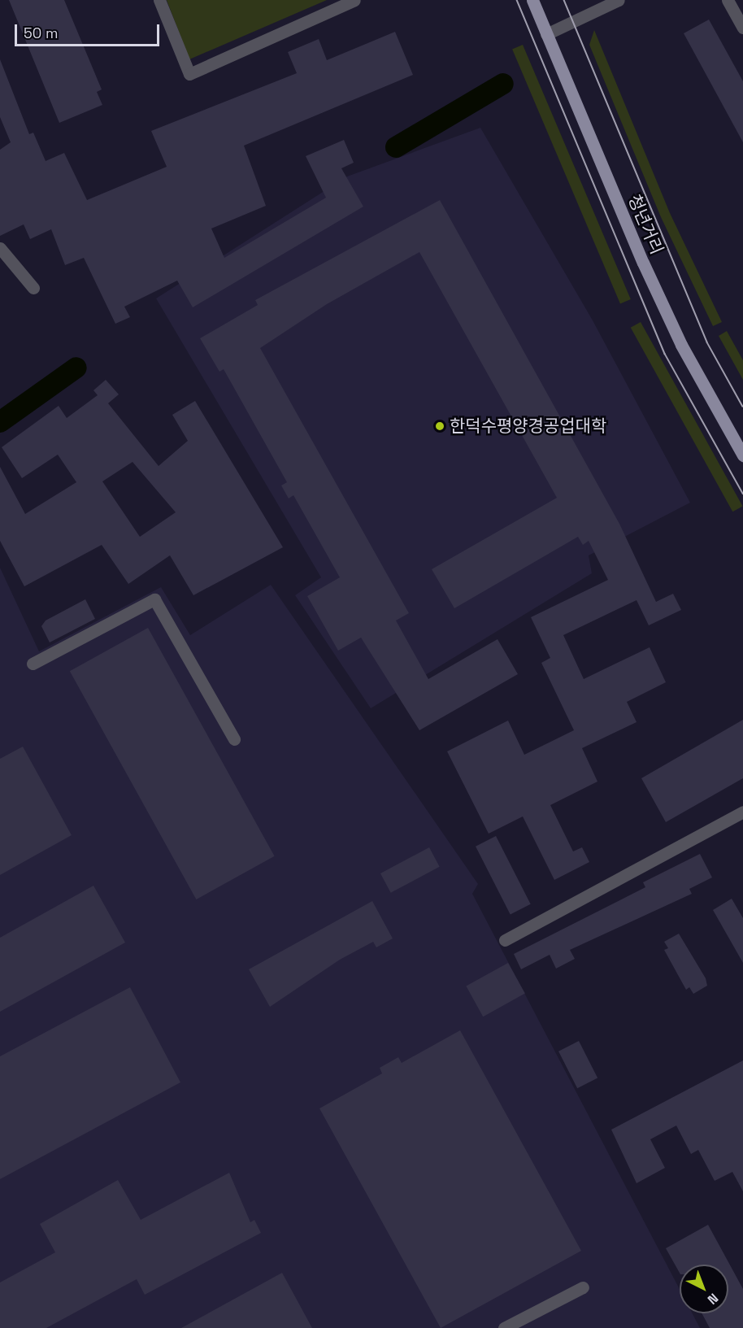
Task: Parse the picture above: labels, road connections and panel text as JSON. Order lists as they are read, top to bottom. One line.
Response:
{"streets":{"main road":["청년거리"]},"places":["한덕수평양경공업대학"],"scale_bar":"50 m","north":"bottom right"}
